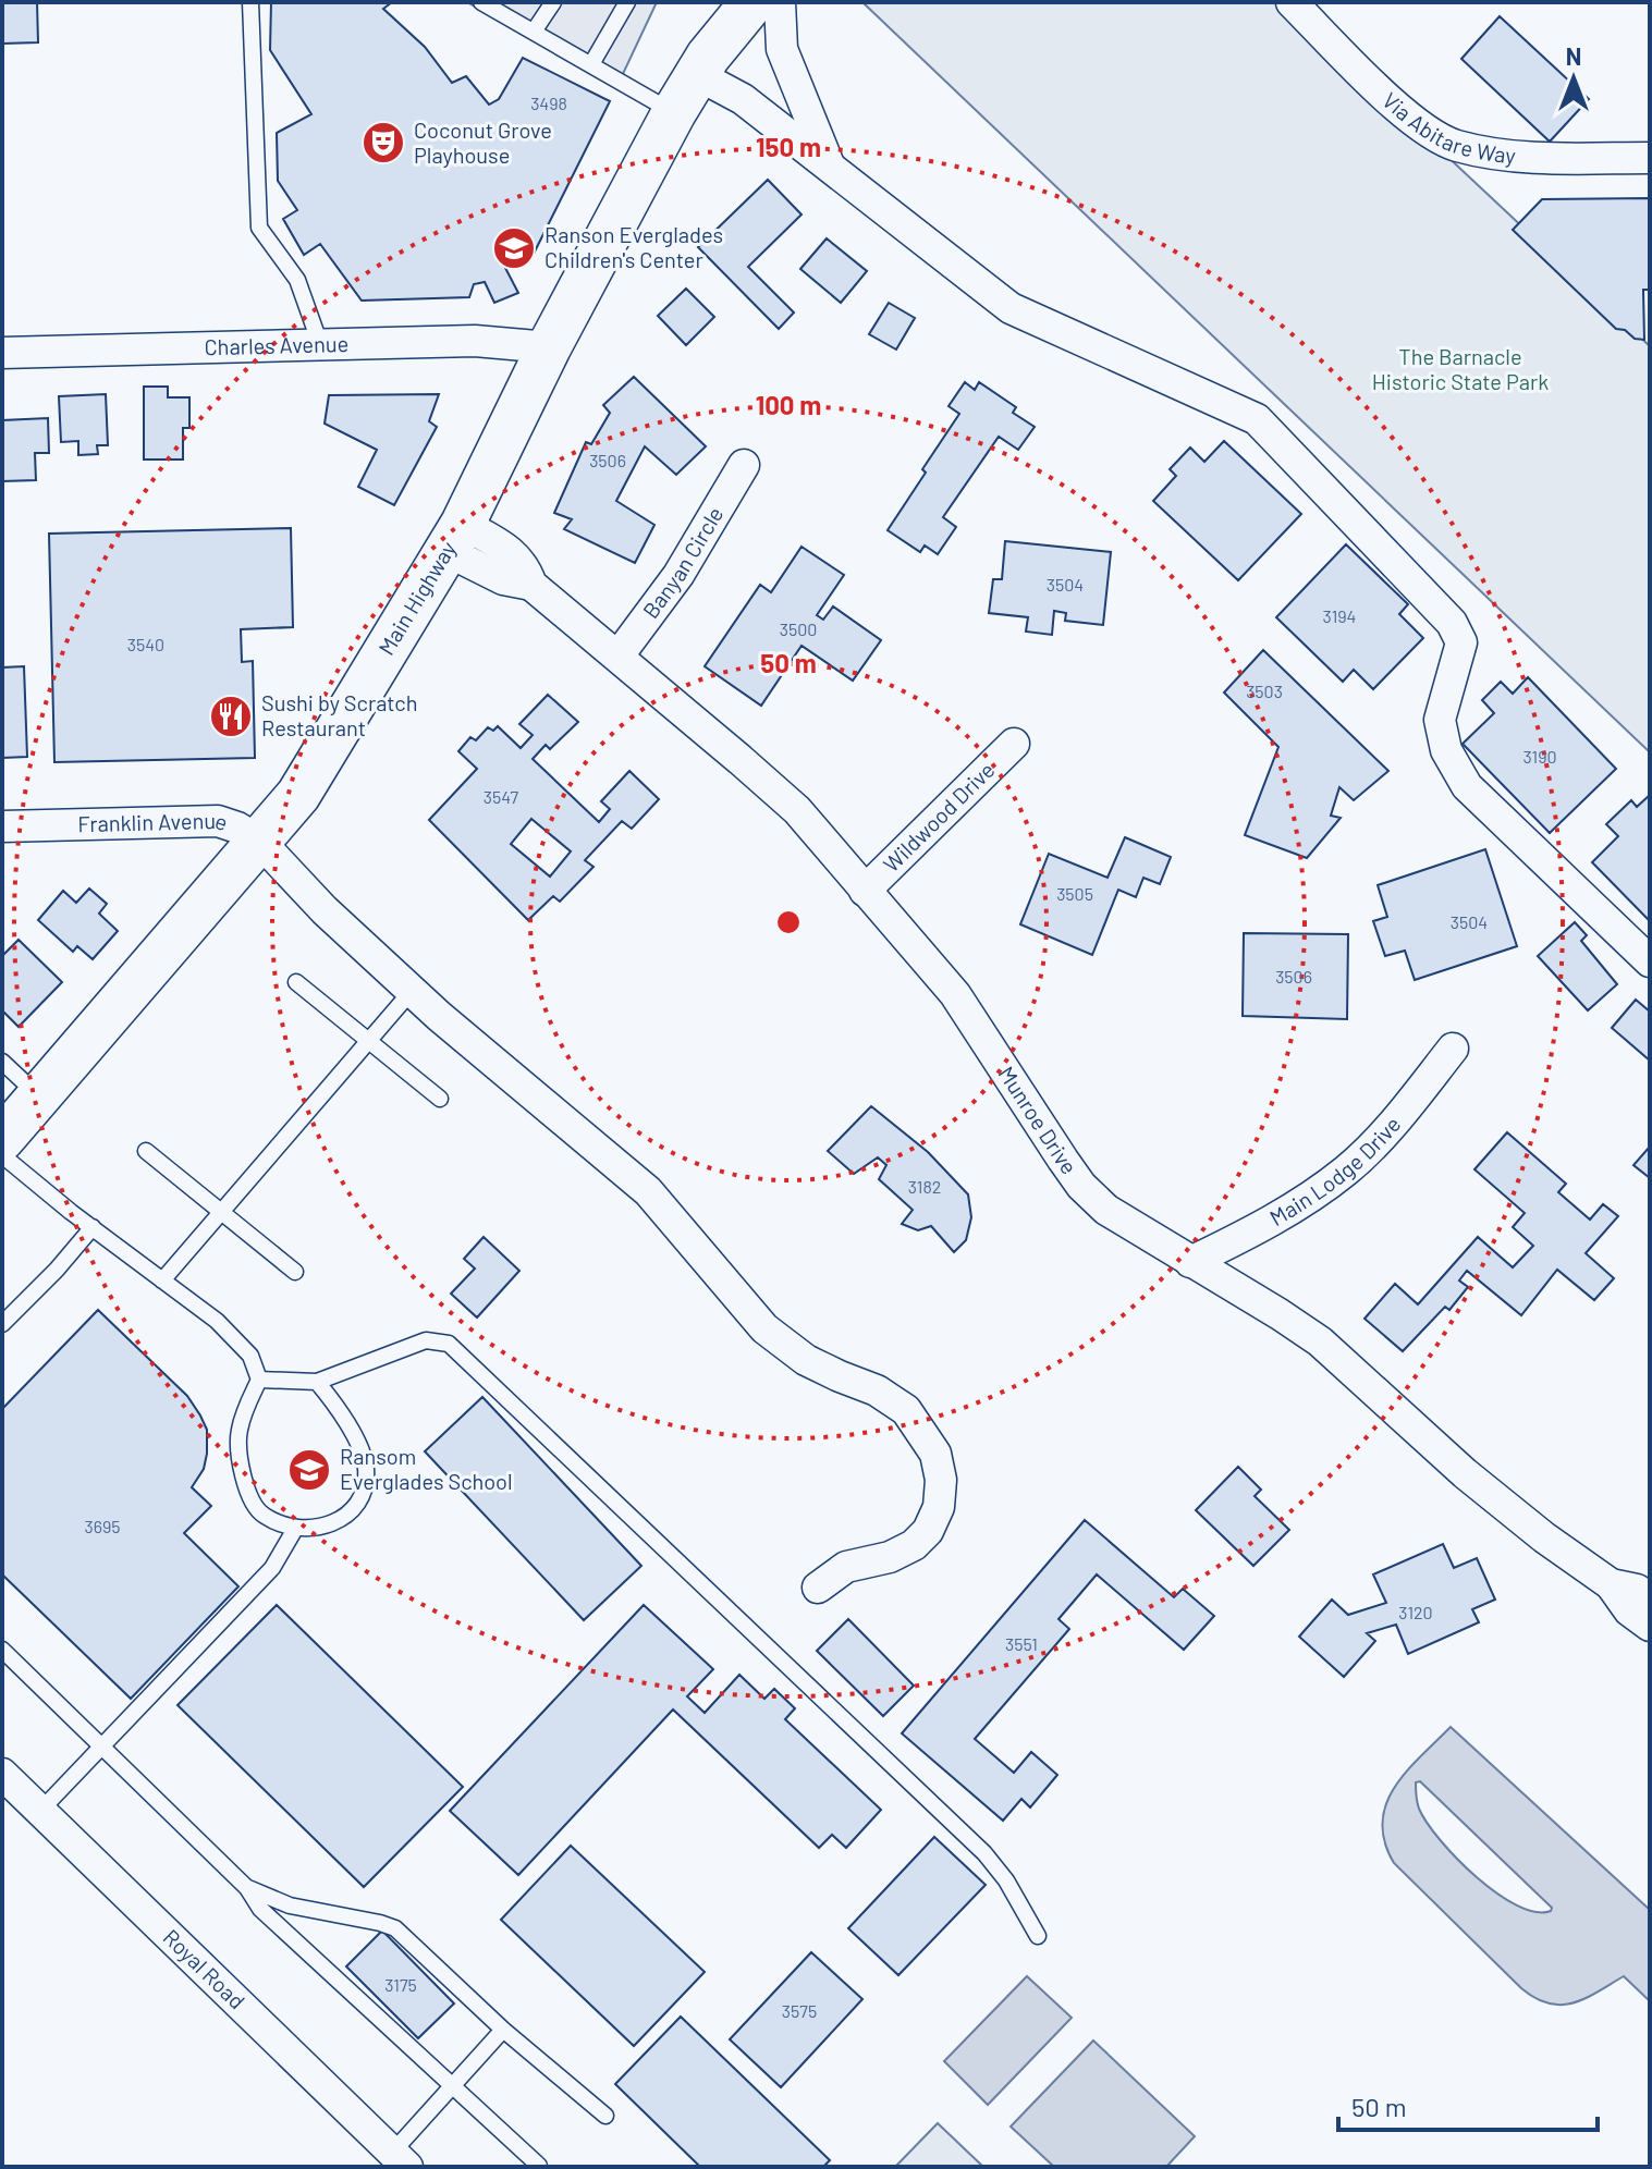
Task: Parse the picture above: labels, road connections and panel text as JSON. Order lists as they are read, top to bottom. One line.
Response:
{"streets":{"main road":["Main Highway"],"street":["Via Abitare Way","Charles Avenue","Banyan Circle","Wildwood Drive","Franklin Avenue","Munroe Drive","Main Lodge Drive","Royal Road"]},"crossings":[["Charles Avenue","Main Highway"],["Banyan Circle","Munroe Drive"],["Main Highway","Franklin Avenue"],["Main Highway","Munroe Drive"],["Wildwood Drive","Munroe Drive"],["Munroe Drive","Main Lodge Drive"]],"parks":["The Barnacle Historic State Park"],"places":{"theatre":["Coconut Grove Playhouse"],"school or university":["Ranson Everglades Children's Center","Ransom Everglades School"],"restaurant":["Sushi by Scratch Restaurant"]},"house_numbers":["3498","3506","3504","3194","3500","3540","3503","3190","3547","3505","3504","3506","3182","3695","3120","3551","3175","3575"],"scale_bar":"50 m","north":"top","rings":["150 m","100 m","50 m"]}
